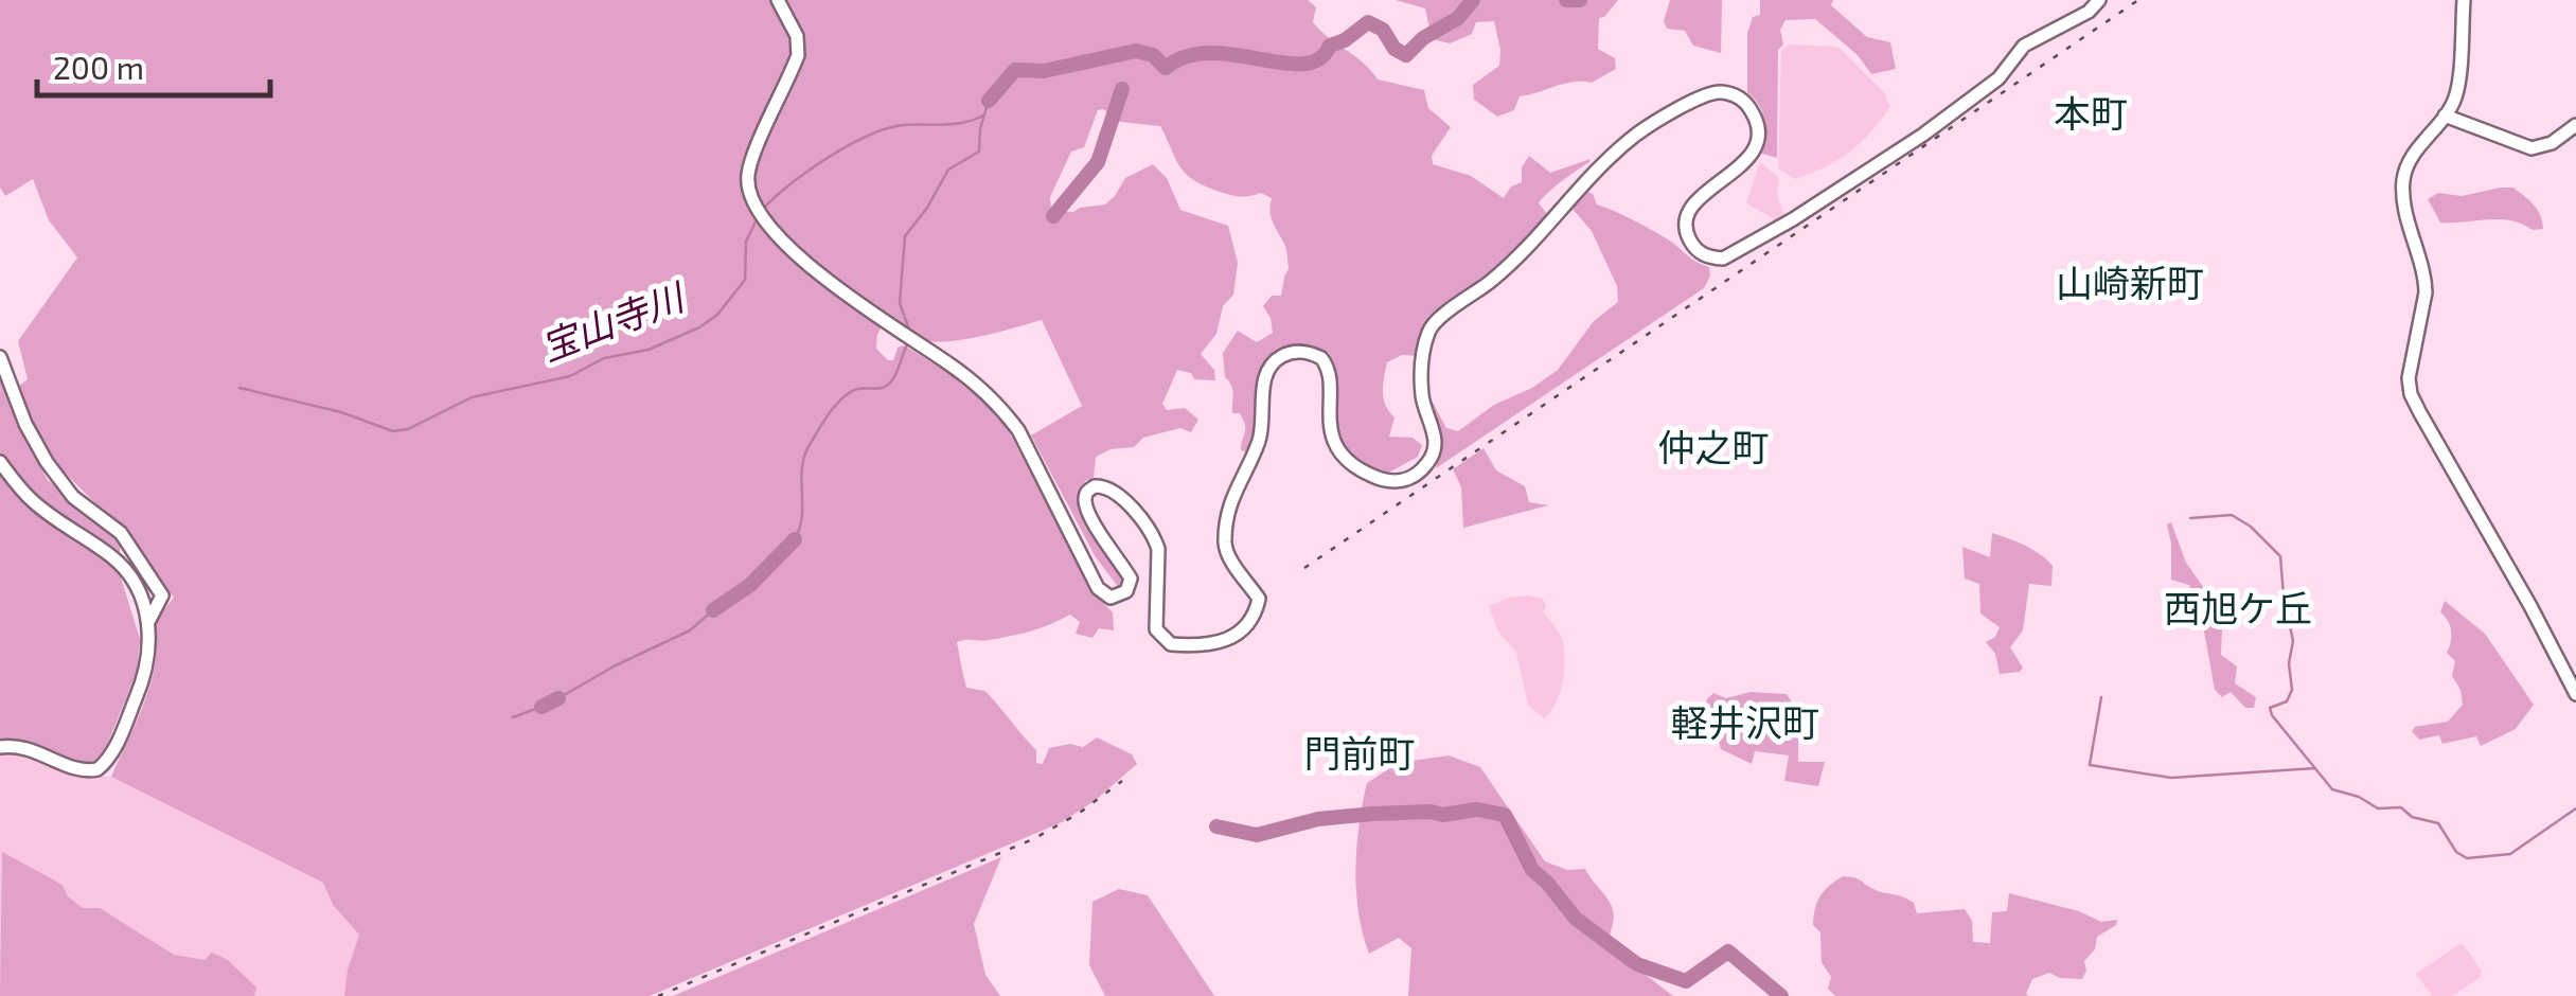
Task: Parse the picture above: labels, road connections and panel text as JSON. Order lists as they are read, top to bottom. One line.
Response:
{"districts":["本町","山崎新町","仲之町","西旭ケ丘","軽井沢町","門前町"],"water":["宝山寺川"],"scale_bar":"200 m"}
